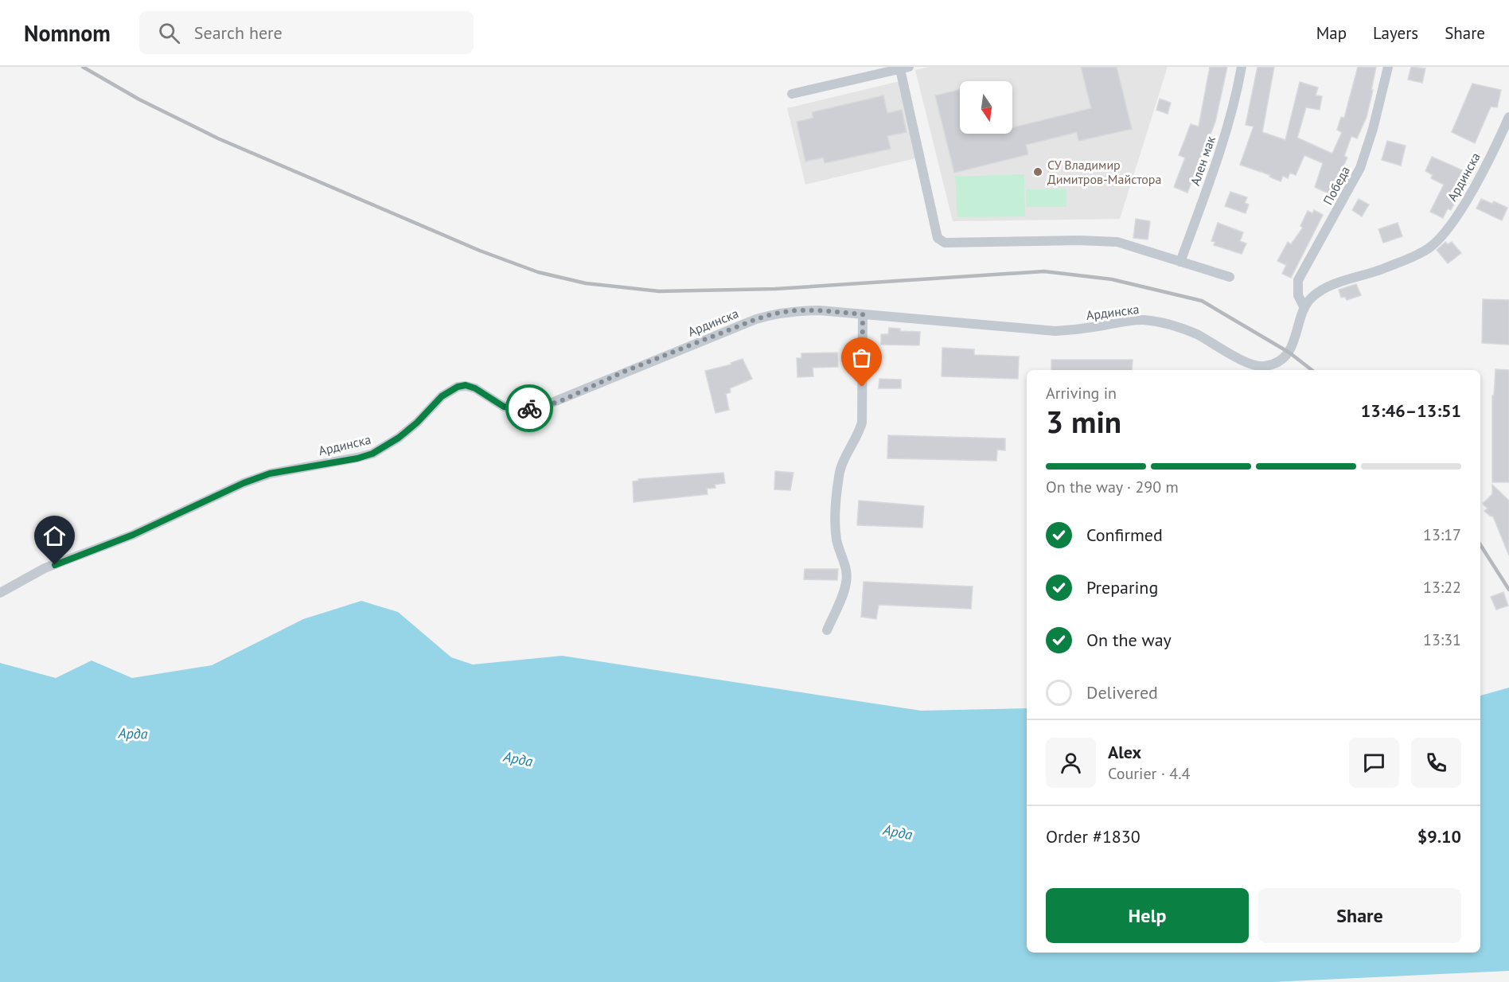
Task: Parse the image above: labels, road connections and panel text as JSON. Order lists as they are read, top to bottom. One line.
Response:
{"streets":{"street":["Ален мак","Ардинска","Победа"]},"crossings":[["Ардинска","Победа"]],"water":["Арда"],"places":["СУ Владимир Димитров-Майстора"],"north":"bottom","page":{"header":"Nomnom","search":"Search here","nav":["Map","Layers","Share"],"heading":["3 min","Arriving in","13:46–13:51"],"panel":["Alex","Courier · 4.4","Order #1830","$9.10"],"bar":"On the way · 290 m","list":[["Confirmed","13:17"],["Preparing","13:22"],["On the way","13:31"],"Delivered"],"buttons":["Help","Share"]}}
